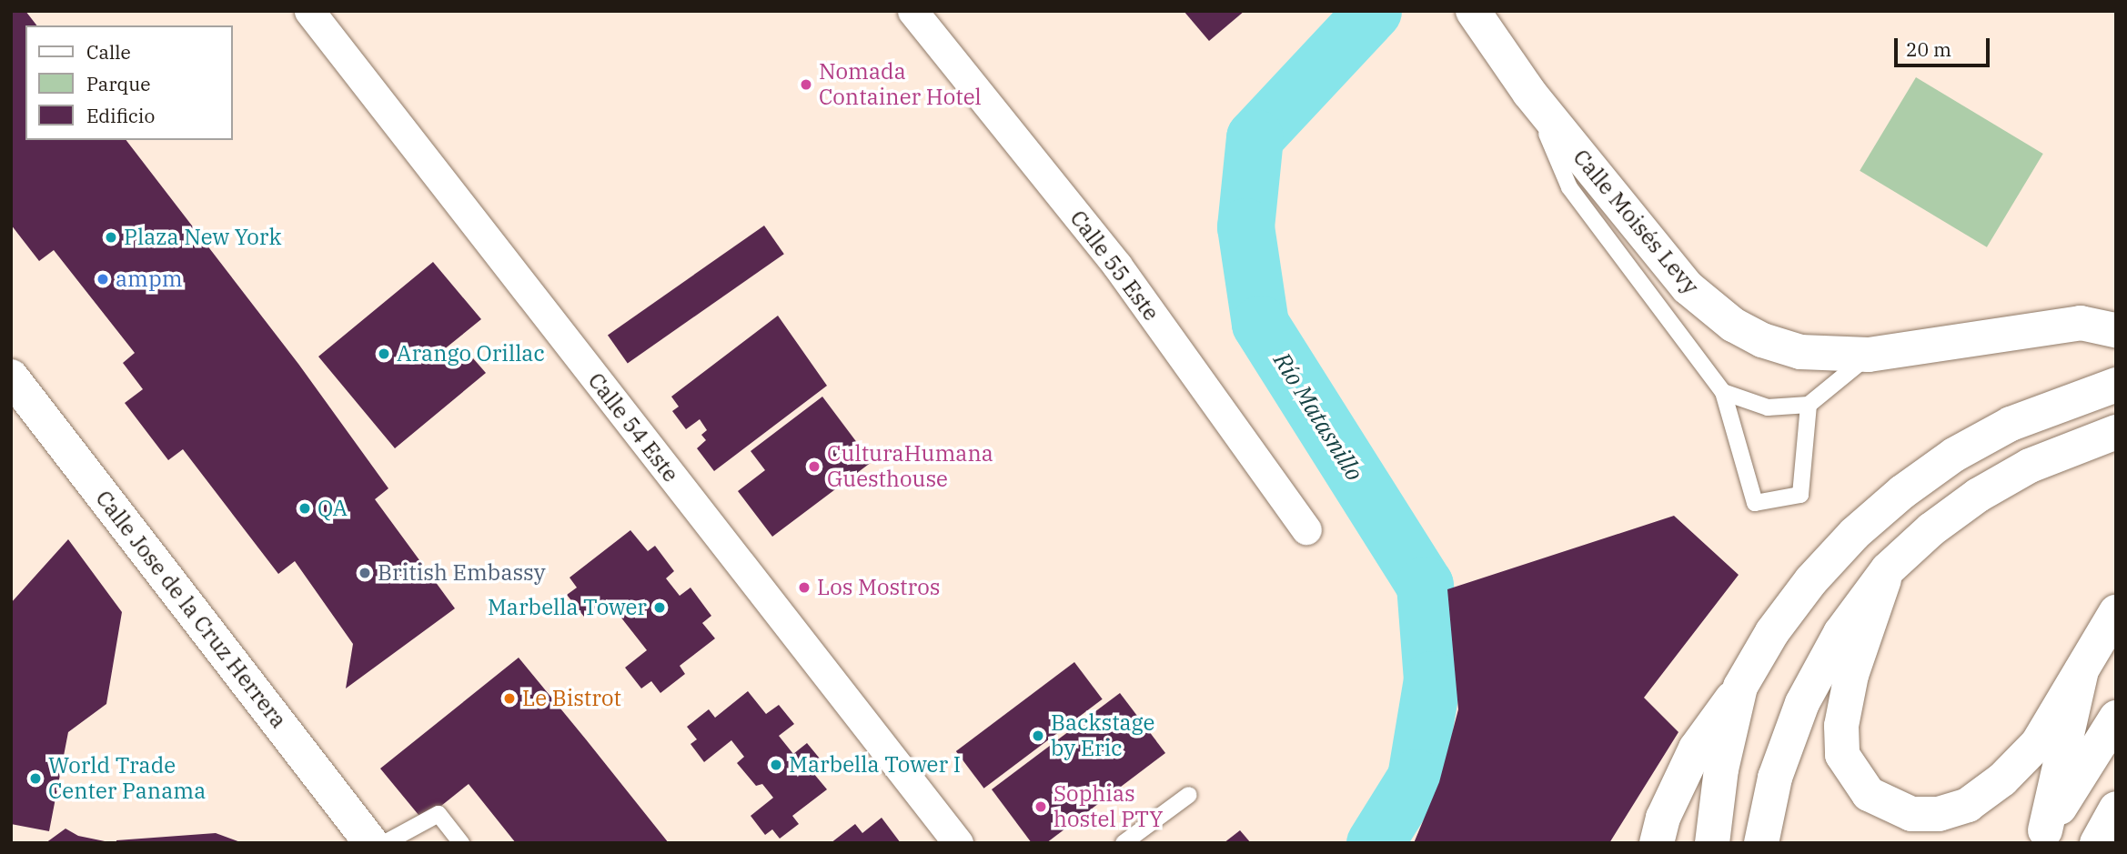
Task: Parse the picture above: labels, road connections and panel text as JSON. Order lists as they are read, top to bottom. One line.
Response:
{"streets":{"main road":["Calle Moisés Levy","Calle Jose de la Cruz Herrera"],"street":["Calle 55 Este","Calle 54 Este"]},"water":["Río Matasnillo"],"places":["Nomada Container Hotel","Plaza New York","ampm","Arango Orillac","CulturaHumana Guesthouse","QA","British Embassy","Los Mostros","Marbella Tower","Le Bistrot","Backstage by Eric","Marbella Tower I","World Trade Center Panama","Sophias hostel PTY"],"legend":["Calle","Parque","Edificio"],"scale_bar":"20 m"}
